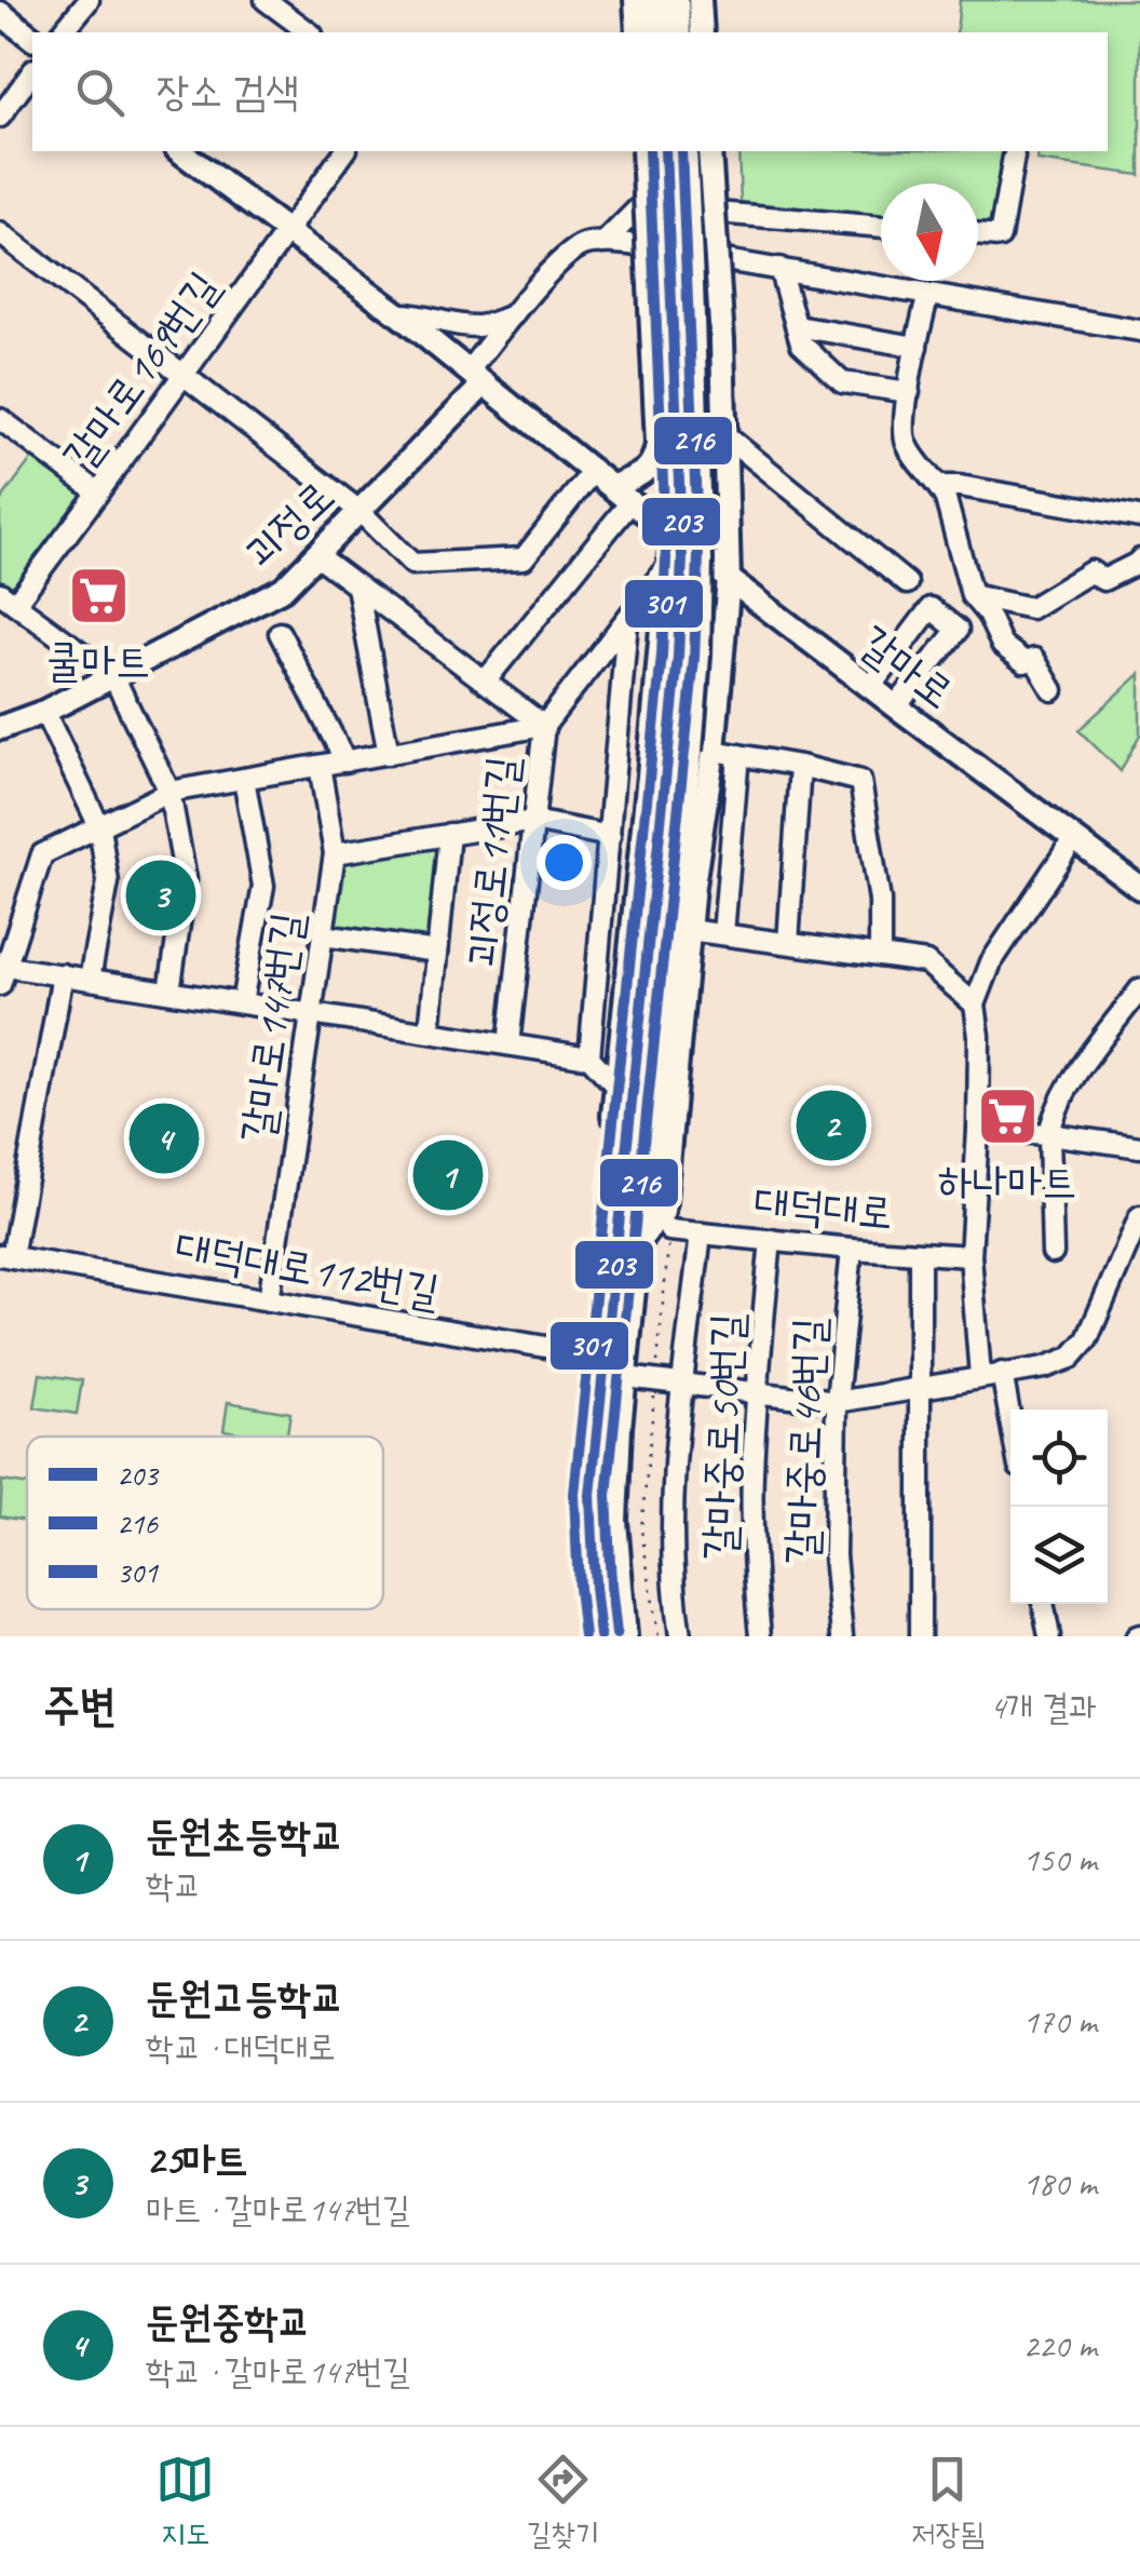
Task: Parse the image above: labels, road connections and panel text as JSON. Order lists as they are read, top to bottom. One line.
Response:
{"streets":{"main road":["괴정로","갈마로"],"street":["갈마로169번길","괴정로11번길","갈마로147번길","대덕대로","대덕대로112번길","갈마중로50번길","갈마중로46번길"]},"crossings":[["갈마로169번길","갈마로"],["괴정로","갈마로"],["괴정로","괴정로11번길"],["괴정로11번길","갈마로147번길"],["갈마로147번길","대덕대로112번길"],["대덕대로","갈마중로50번길"],["대덕대로","갈마중로46번길"]],"places":{"supermarket":["쿨마트","하나마트"]},"lines":["transit line 203","transit line 216","transit line 301"],"legend":["203","216","301"],"north":"bottom","page":{"search":"장소 검색","pins":["3","2","4","1"],"heading":["주변","4개 결과"],"list":[{"mark":"1","name":"둔원초등학교","note":"학교","value":"150 m"},{"mark":"2","name":"둔원고등학교","note":"학교 · 대덕대로","value":"170 m"},{"mark":"3","name":"25마트","note":"마트 · 갈마로147번길","value":"180 m"},{"mark":"4","name":"둔원중학교","note":"학교 · 갈마로147번길","value":"220 m"}],"nav":["지도","길찾기","저장됨"]}}
